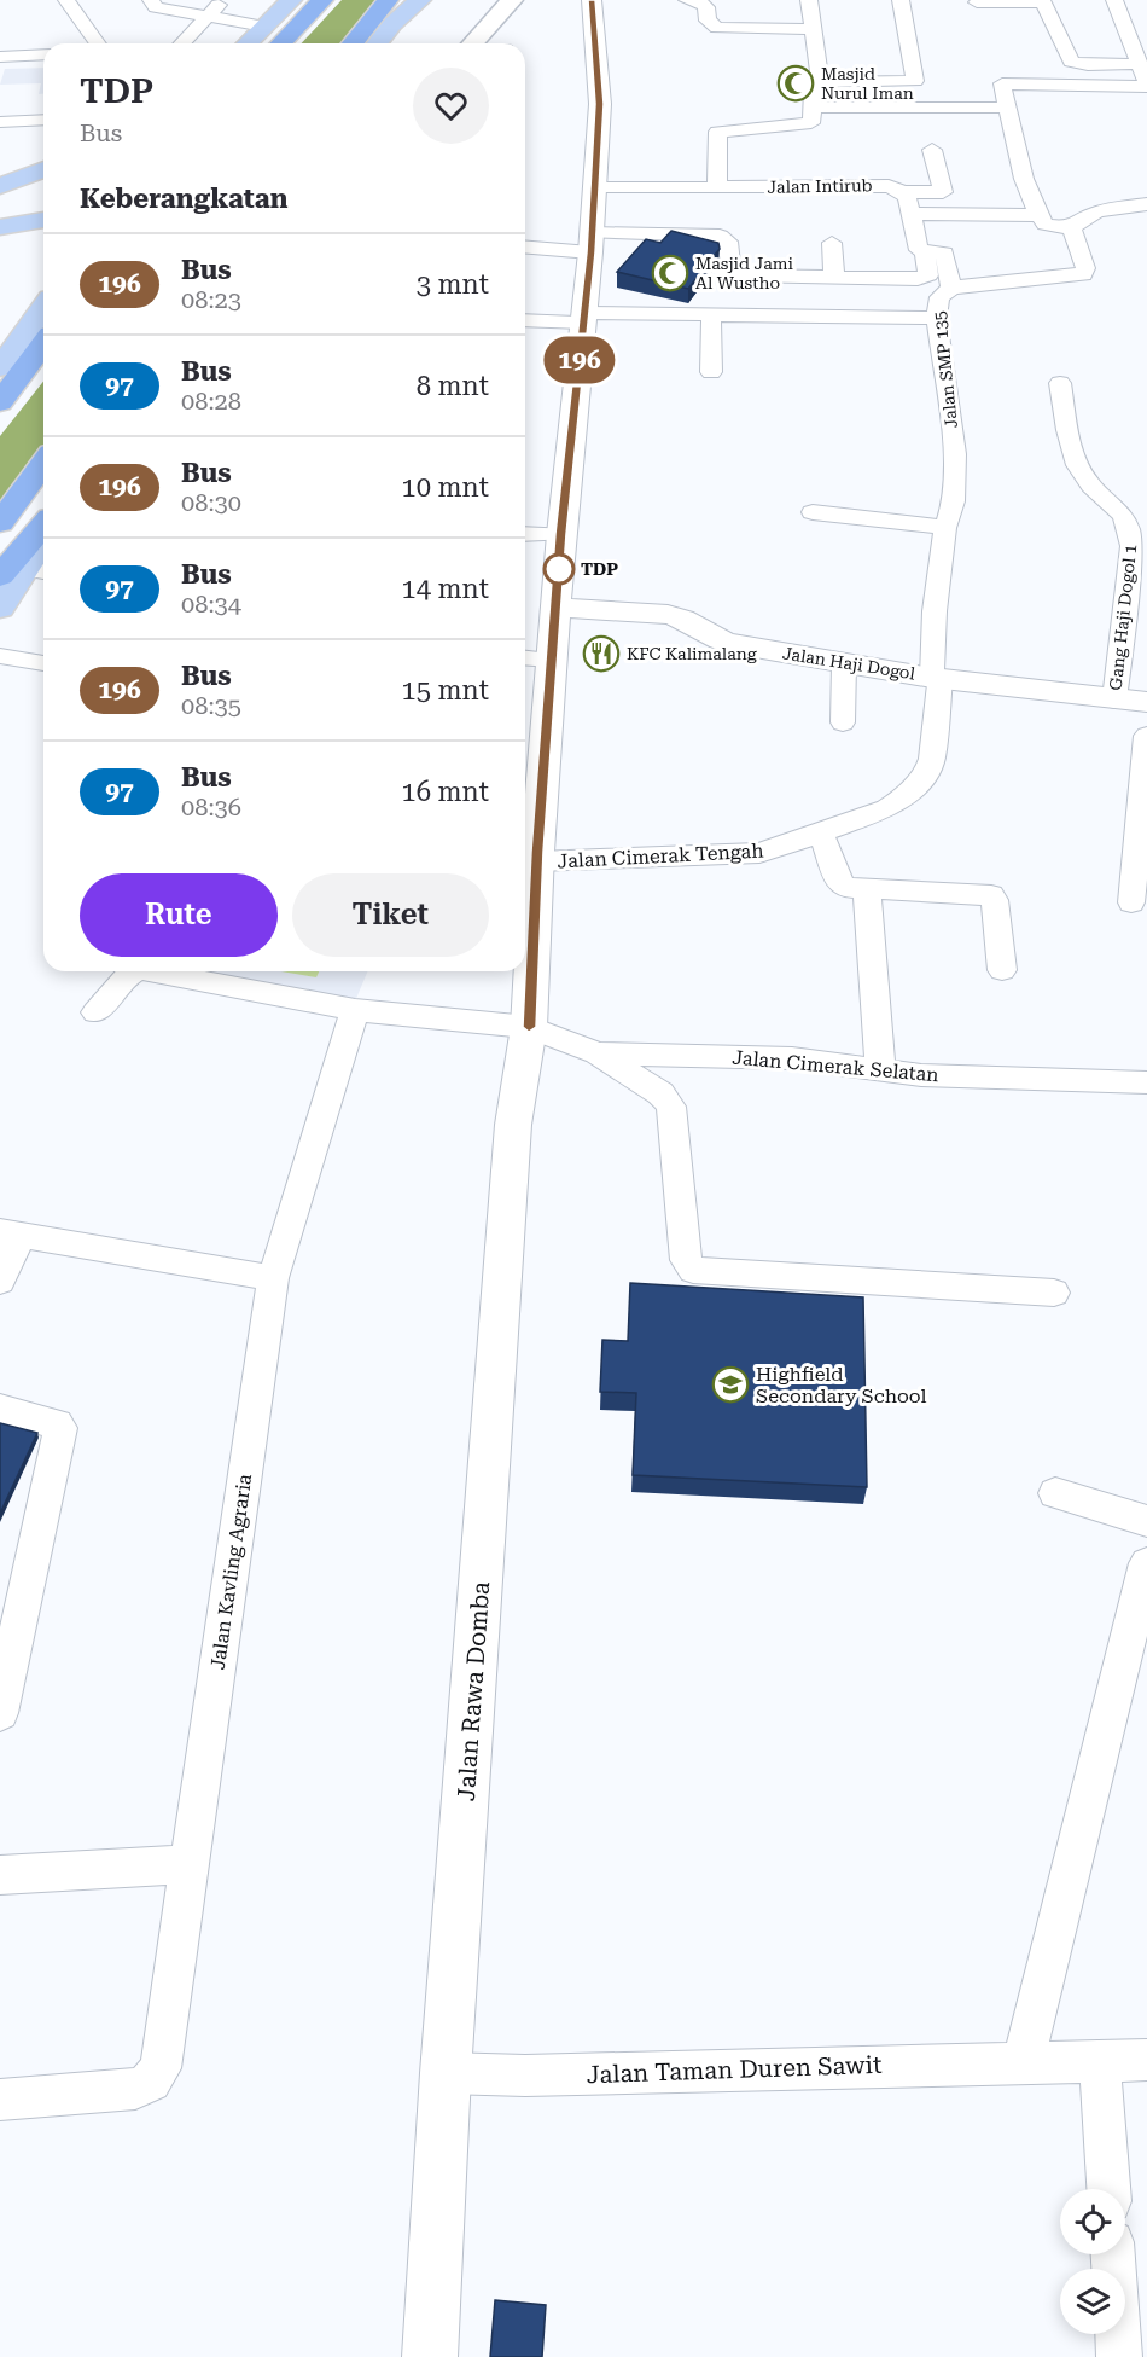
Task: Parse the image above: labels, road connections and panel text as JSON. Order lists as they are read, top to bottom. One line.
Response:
{"streets":{"street":["Jalan Intirub","Jalan SMP 135","Gang Haji Dogol 1","Jalan Haji Dogol","Jalan Cimerak Tengah","Jalan Cimerak Selatan","Jalan Kavling Agraria","Jalan Rawa Domba","Jalan Taman Duren Sawit"]},"crossings":[["Jalan Intirub","Jalan Rawa Domba"],["Jalan SMP 135","Jalan Haji Dogol"],["Jalan SMP 135","Jalan Cimerak Tengah"],["Gang Haji Dogol 1","Jalan Haji Dogol"],["Jalan Haji Dogol","Jalan Cimerak Tengah"],["Jalan Haji Dogol","Jalan Rawa Domba"],["Jalan Cimerak Tengah","Jalan Rawa Domba"],["Jalan Cimerak Selatan","Jalan Rawa Domba"],["Jalan Rawa Domba","Jalan Taman Duren Sawit"]],"places":{"mosque":["Masjid Nurul Iman","Masjid Jami Al Wustho"],"other":["TDP"],"restaurant":["KFC Kalimalang"],"school or university":["Highfield Secondary School"]},"lines":["bus line 196"],"page":{"on_map":"196","heading":[["TDP","Bus"],"Keberangkatan"],"list":[{"mark":"196","name":"Bus","note":"08:23","value":"3 mnt"},{"mark":"97","name":"Bus","note":"08:28","value":"8 mnt"},{"mark":"196","name":"Bus","note":"08:30","value":"10 mnt"},{"mark":"97","name":"Bus","note":"08:34","value":"14 mnt"},{"mark":"196","name":"Bus","note":"08:35","value":"15 mnt"},{"mark":"97","name":"Bus","note":"08:36","value":"16 mnt"}],"buttons":["Rute","Tiket"]}}
